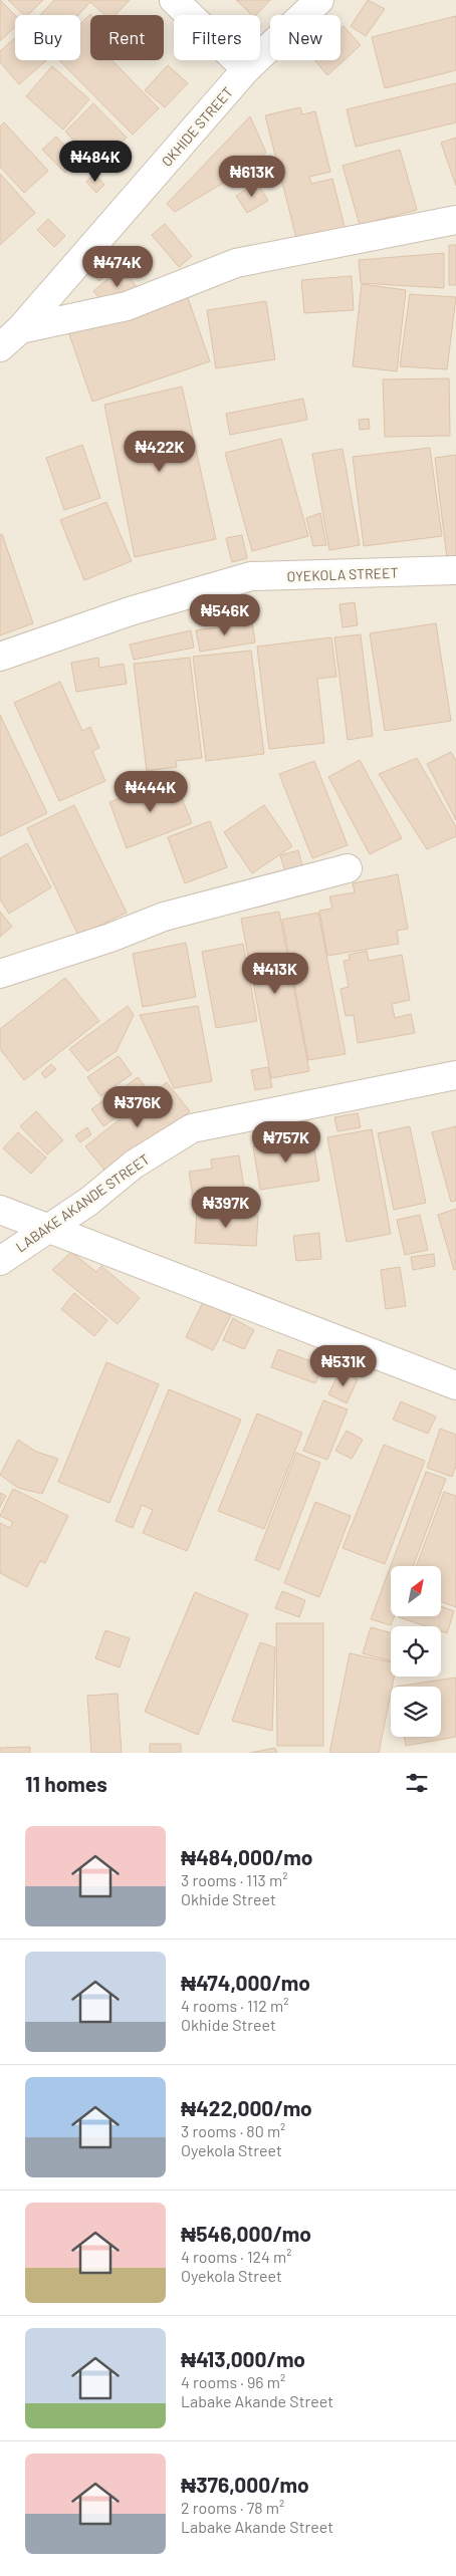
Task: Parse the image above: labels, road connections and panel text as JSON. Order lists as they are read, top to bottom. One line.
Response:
{"streets":{"street":["OKHIDE STREET","OYEKOLA STREET","LABAKE AKANDE STREET"]},"north":"top right","page":{"chip":["Buy","Rent","Filters","New"],"price":["₦484K","₦613K","₦474K","₦422K","₦546K","₦444K","₦413K","₦376K","₦757K","₦397K","₦531K"],"heading":"11 homes","list":[{"name":"₦484,000/mo","note":"3 rooms · 113 m² · Okhide Street"},{"name":"₦474,000/mo","note":"4 rooms · 112 m² · Okhide Street"},{"name":"₦422,000/mo","note":"3 rooms · 80 m² · Oyekola Street"},{"name":"₦546,000/mo","note":"4 rooms · 124 m² · Oyekola Street"},{"name":"₦413,000/mo","note":"4 rooms · 96 m² · Labake Akande Street"},{"name":"₦376,000/mo","note":"2 rooms · 78 m² · Labake Akande Street"}]}}
